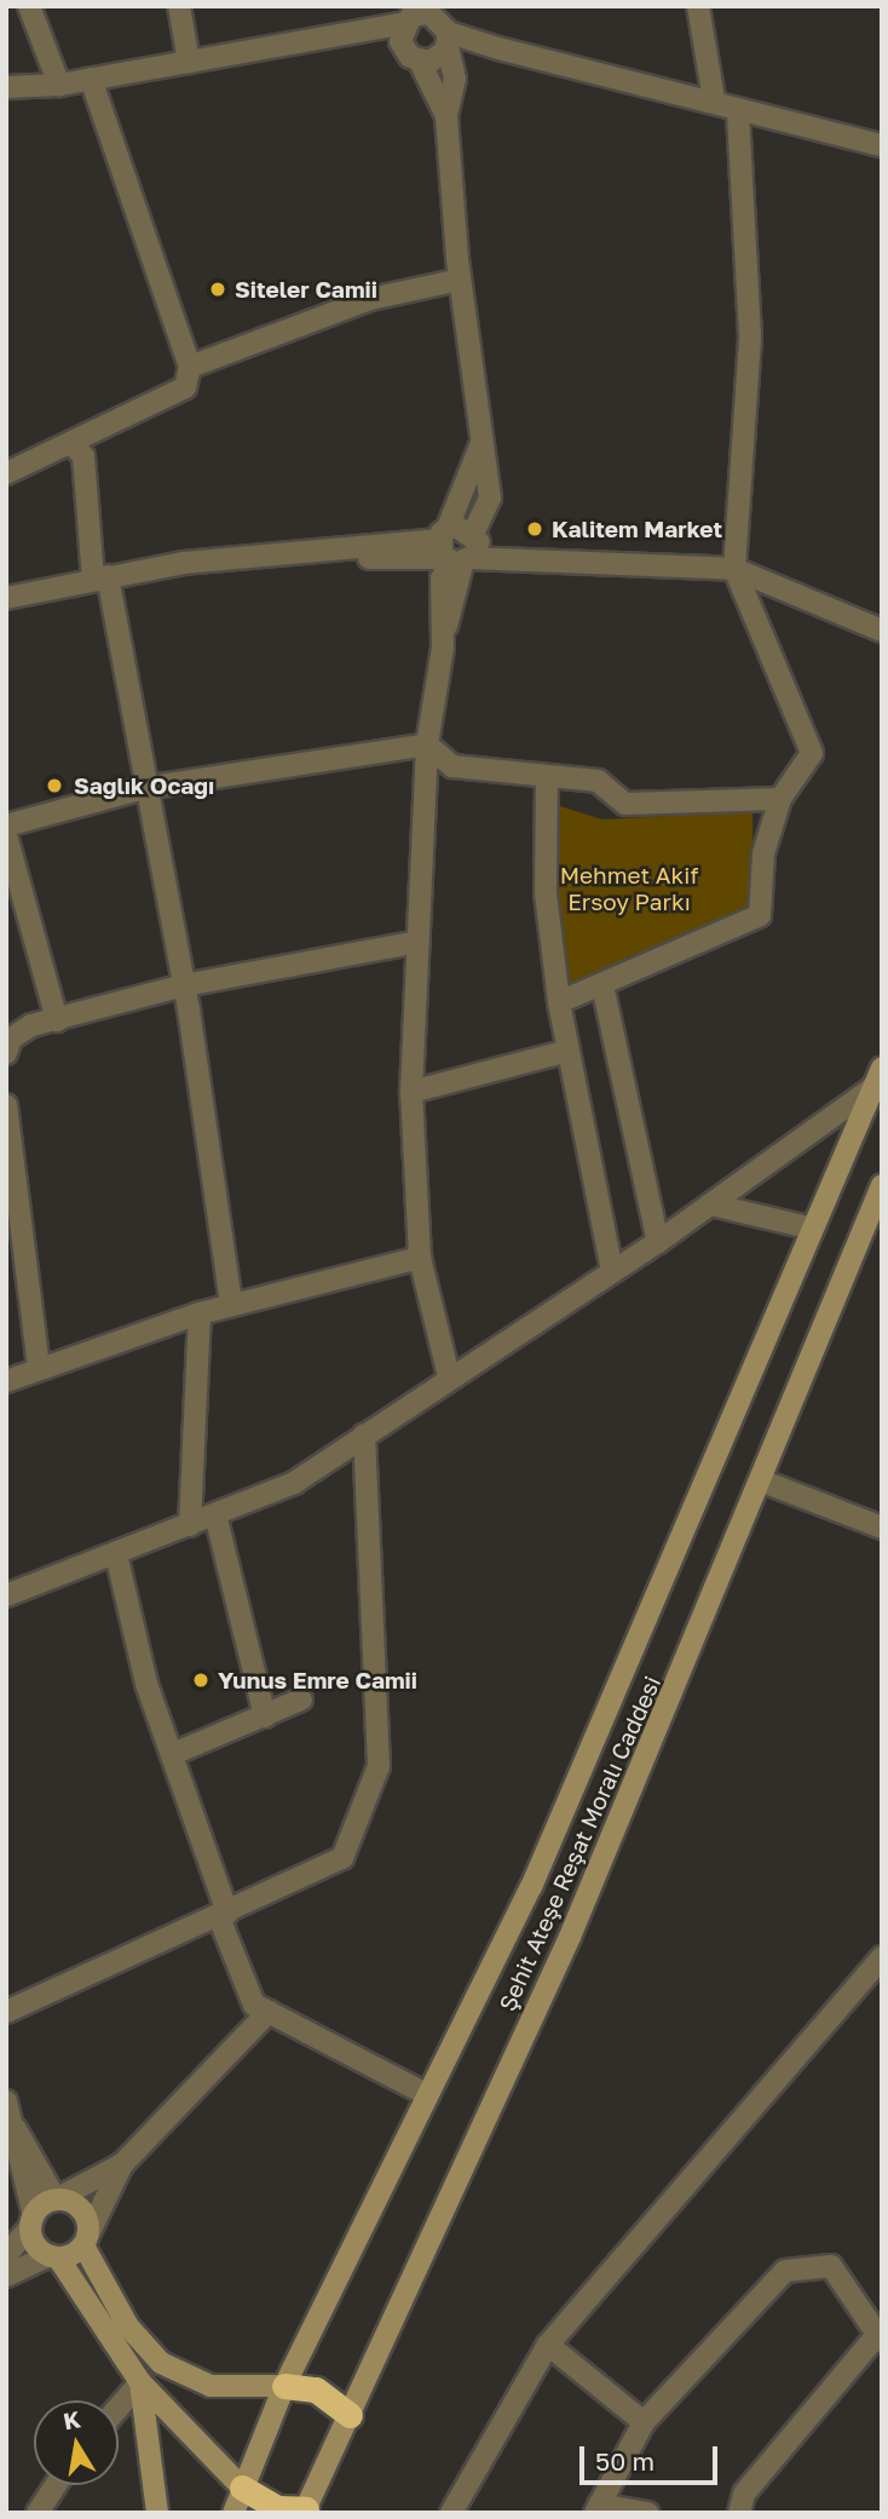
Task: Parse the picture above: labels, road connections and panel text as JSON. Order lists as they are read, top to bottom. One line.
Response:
{"streets":{"main road":["Şehit Ateşe Reşat Moralı Caddesi"]},"parks":["Mehmet Akif Ersoy Parkı"],"places":["Siteler Camii","Kalitem Market","Sağlık Ocağı","Yunus Emre Camii"],"scale_bar":"50 m","north":"top"}
